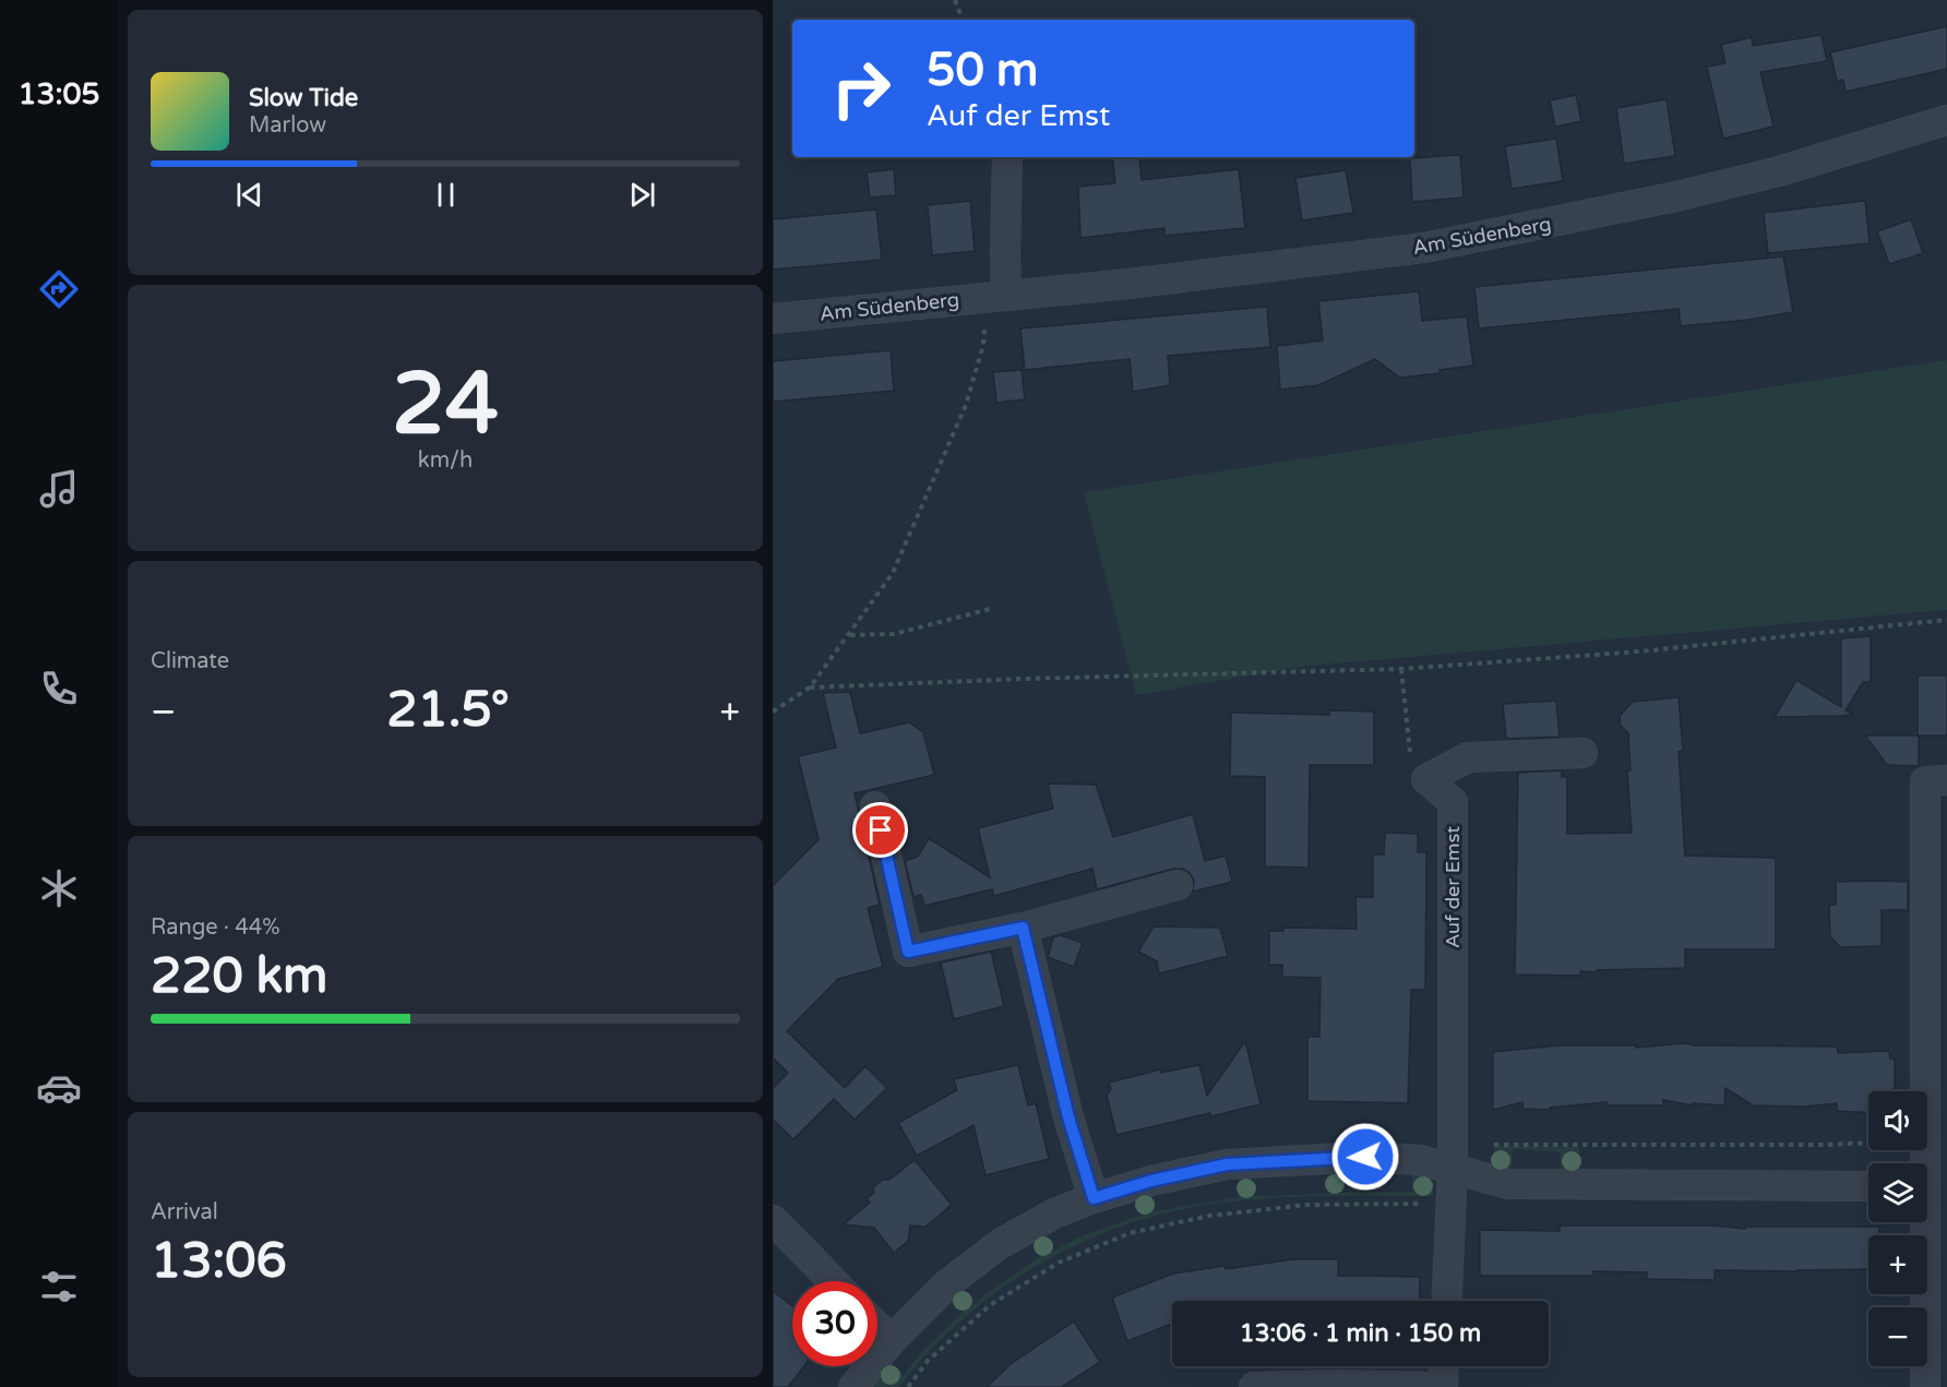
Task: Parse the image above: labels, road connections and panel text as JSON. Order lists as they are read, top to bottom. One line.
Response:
{"streets":{"street":["Am Südenberg","Auf der Emst"]},"page":{"tabs":"13:05","turn":["50 m","Auf der Emst"],"song":["Slow Tide","Marlow"],"tile":[["24","km/h"],"Climate",["Range · 44%","220 km"],["Arrival","13:06"]],"heat":["−","21.5°","+"],"map_buttons":["+","−"],"limit":"30","trip":"13:06 · 1 min · 150 m"}}
